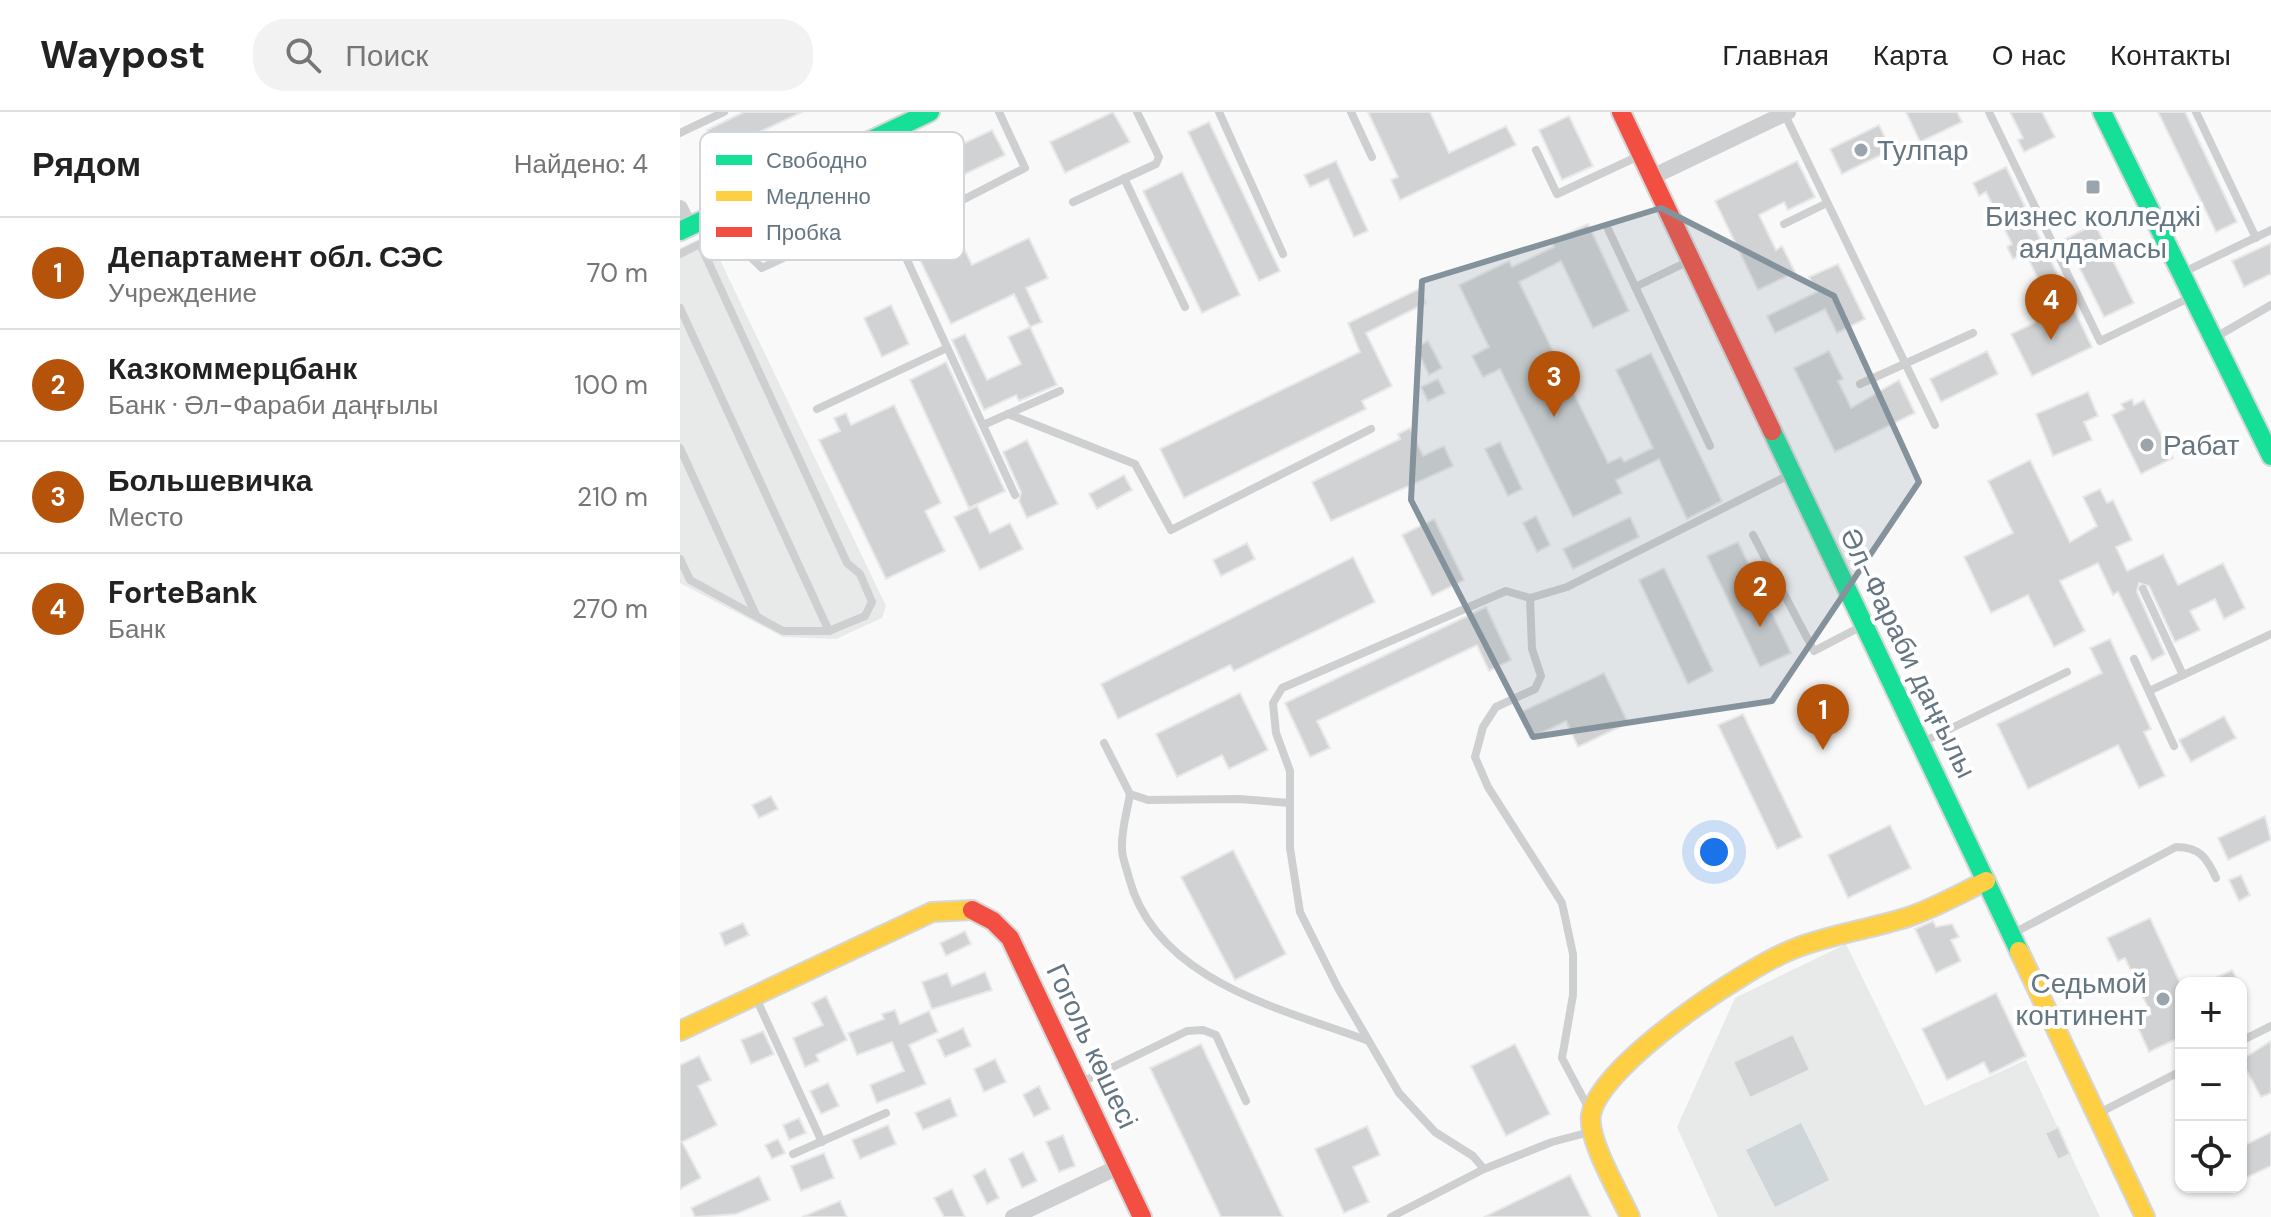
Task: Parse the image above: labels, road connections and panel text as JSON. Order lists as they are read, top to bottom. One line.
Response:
{"streets":{"main road":["Әл-Фараби даңғылы","Гоголь көшесі"]},"places":{"other":["Тулпар","Рабат","Седьмой континент"],"transit":["Бизнес колледжі аялдамасы"]},"legend":["Свободно","Медленно","Пробка"],"page":{"header":"Waypost","search":"Поиск","nav":["Главная","Карта","О нас","Контакты"],"heading":["Рядом","Найдено: 4"],"list":[{"mark":"1","name":"Департамент обл. СЭС","note":"Учреждение","value":"70 m"},{"mark":"2","name":"Казкоммерцбанк","note":"Банк · Әл-Фараби даңғылы","value":"100 m"},{"mark":"3","name":"Большевичка","note":"Место","value":"210 m"},{"mark":"4","name":"ForteBank","note":"Банк","value":"270 m"}],"pins":["4","3","2","1"],"map_buttons":["+","−"]}}
